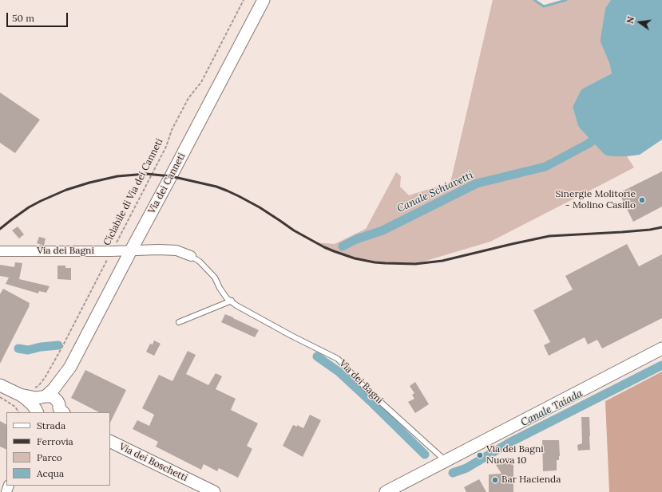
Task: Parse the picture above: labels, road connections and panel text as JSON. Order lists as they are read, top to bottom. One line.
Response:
{"streets":{"street":["Via dei Canneti","Via dei Bagni","Via dei Boschetti"],"path":["Ciclabile di Via dei Canneti"]},"crossings":[["Via dei Canneti","Via dei Bagni"],["Ciclabile di Via dei Canneti","Via dei Bagni"]],"water":["Canale Schiavetti","Canale Taiada"],"places":["Sinergie Molitorie - Molino Casillo","Via dei Bagni Nuova 10","Bar Hacienda"],"legend":["Strada","Ferrovia","Parco","Acqua"],"scale_bar":"50 m","north":"left"}
